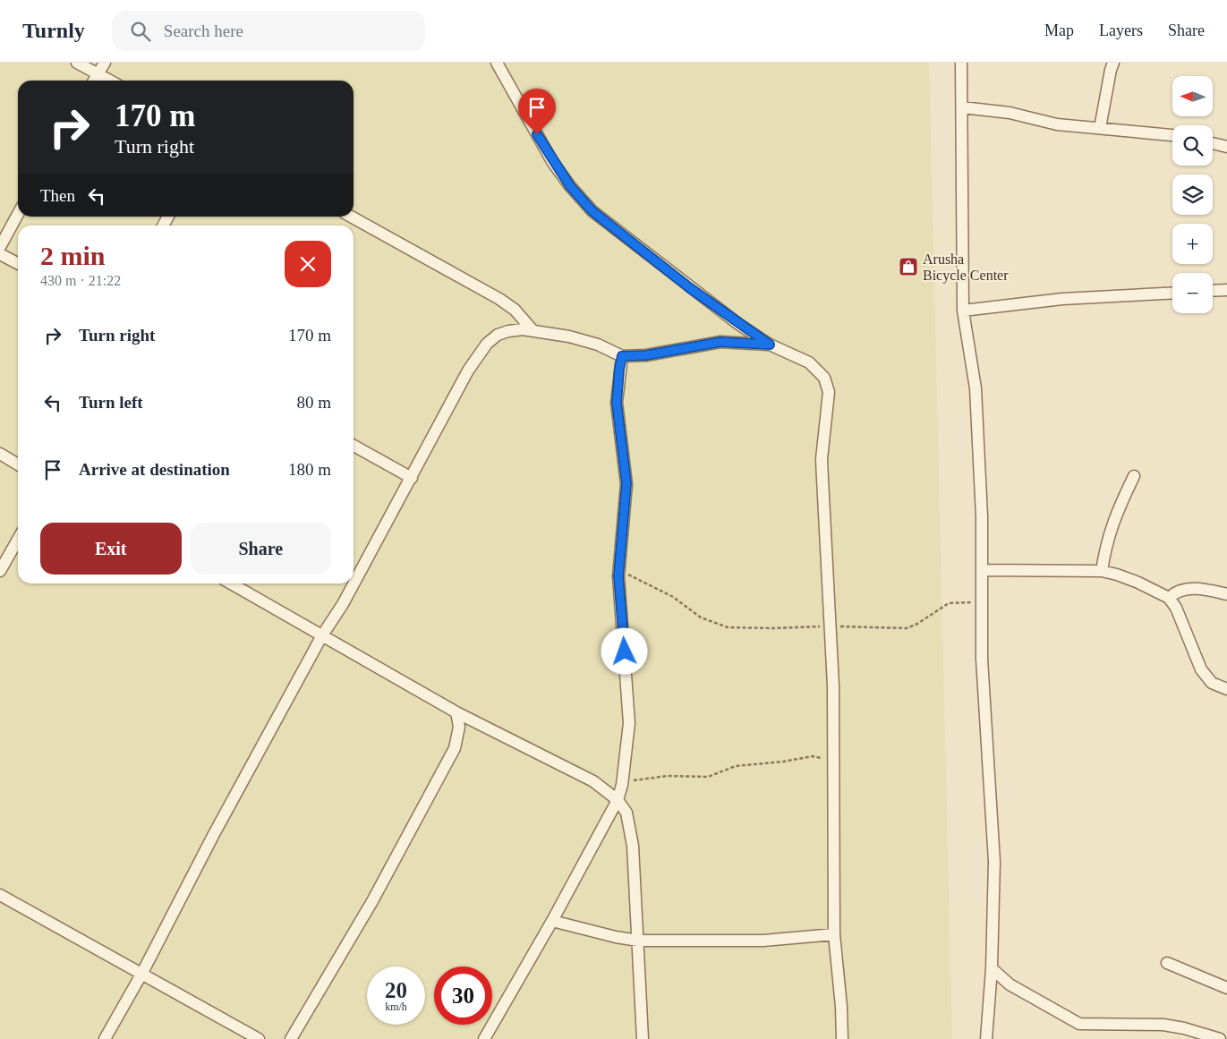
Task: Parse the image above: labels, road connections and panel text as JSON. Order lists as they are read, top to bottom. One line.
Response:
{"places":{"shop":["Arusha Bicycle Center"]},"north":"left","page":{"header":"Turnly","search":"Search here","nav":["Map","Layers","Share"],"map_buttons":["+","−"],"turn":["170 m","Turn right"],"then":"Then","heading":["2 min","430 m · 21:22"],"list":[{"name":"Turn right","value":"170 m"},{"name":"Turn left","value":"80 m"},{"name":"Arrive at destination","value":"180 m"}],"buttons":["Exit","Share"],"speed":"20 km/h","limit":"30"}}
